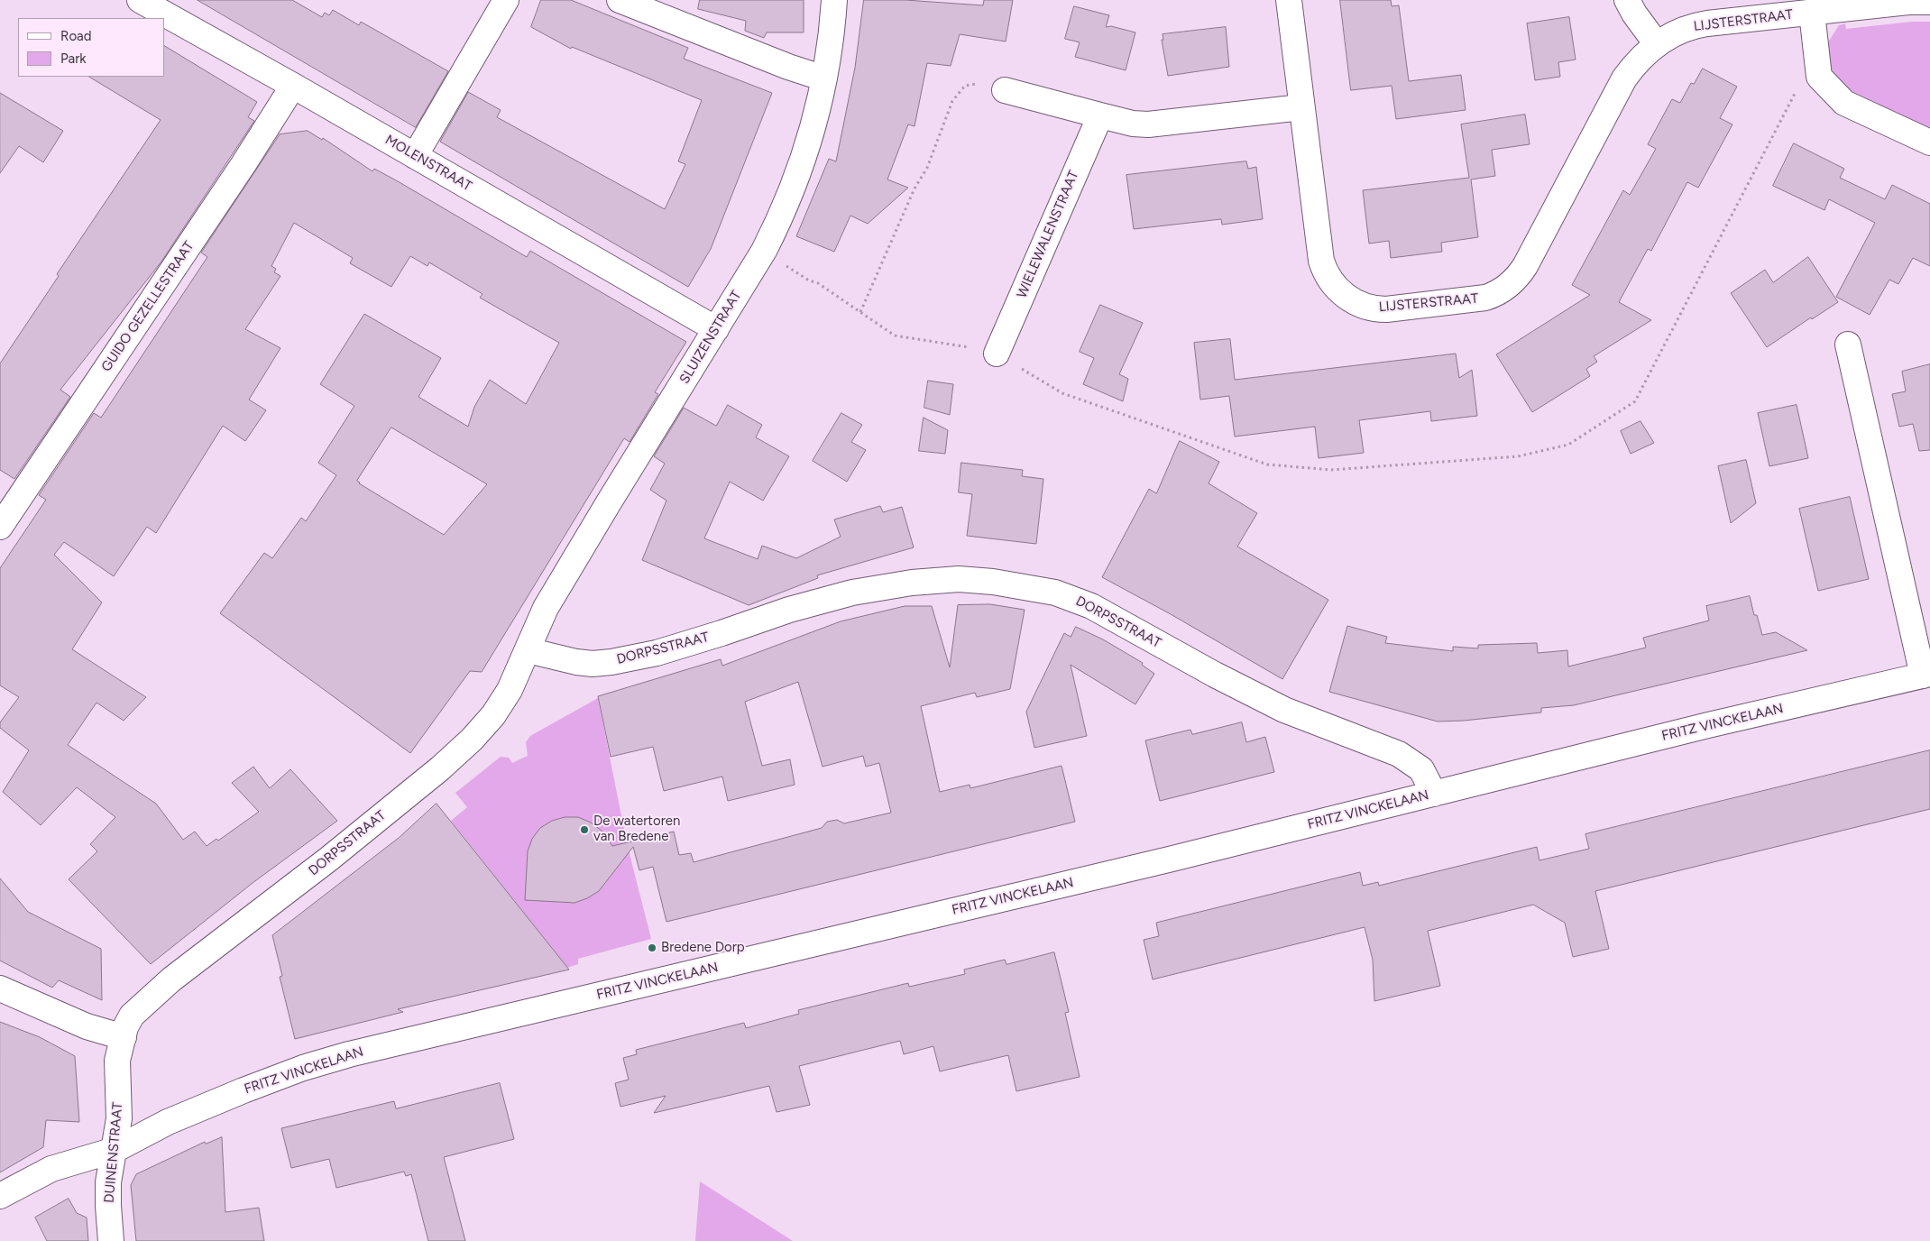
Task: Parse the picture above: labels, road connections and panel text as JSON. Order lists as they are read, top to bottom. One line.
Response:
{"streets":{"street":["LIJSTERSTRAAT","MOLENSTRAAT","WIELEWALENSTRAAT","GUIDO GEZELLESTRAAT","SLUIZENSTRAAT","DORPSSTRAAT","FRITZ VINCKELAAN","DUINENSTRAAT"]},"crossings":[["MOLENSTRAAT","GUIDO GEZELLESTRAAT"],["MOLENSTRAAT","SLUIZENSTRAAT"],["SLUIZENSTRAAT","DORPSSTRAAT"],["DORPSSTRAAT","FRITZ VINCKELAAN"],["DORPSSTRAAT","DUINENSTRAAT"],["FRITZ VINCKELAAN","DUINENSTRAAT"]],"places":["De watertoren van Bredene","Bredene Dorp"],"legend":["Road","Park"]}
